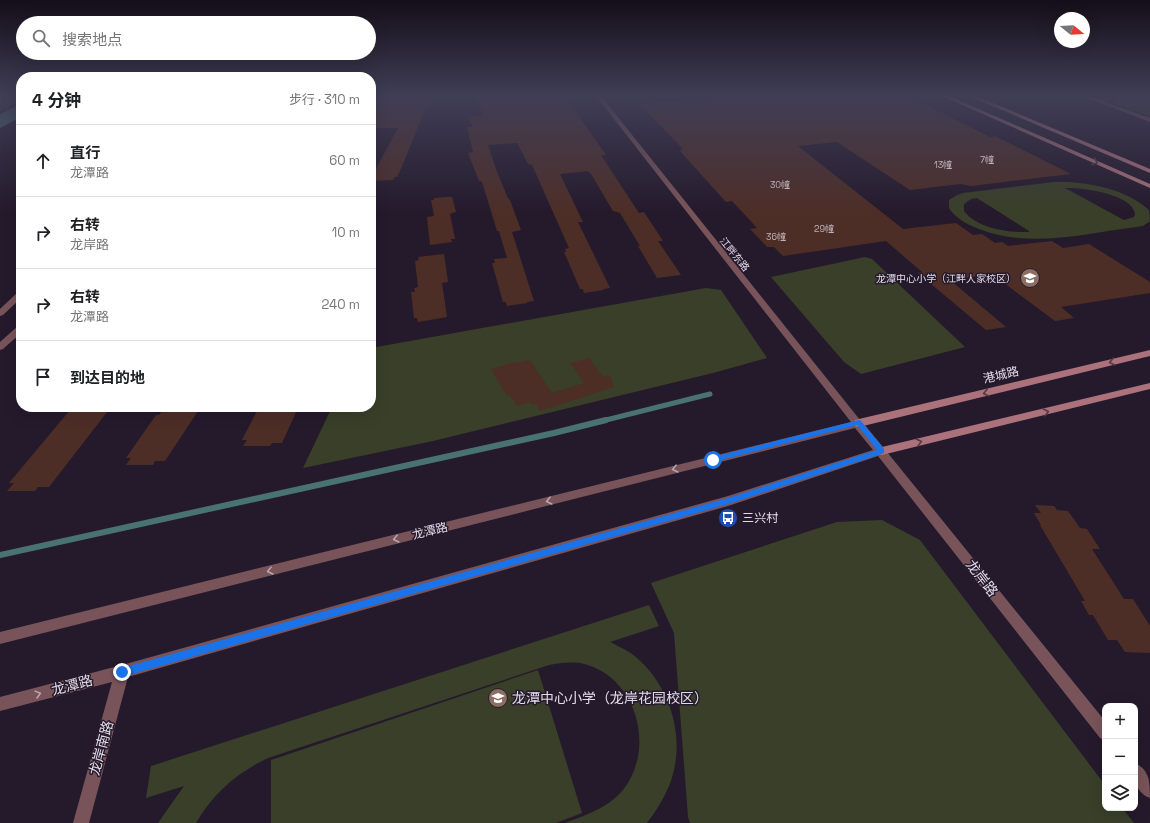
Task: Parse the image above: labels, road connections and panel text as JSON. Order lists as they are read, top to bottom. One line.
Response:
{"streets":{"main road":["港城路"],"street":["江畔东路","龙潭路","龙岸路","龙岸南路"]},"crossings":[["江畔东路","港城路"],["江畔东路","龙潭路"],["江畔东路","龙岸路"],["港城路","龙潭路"],["港城路","龙岸路"],["龙潭路","龙岸路"],["龙潭路","龙岸南路"]],"places":{"school or university":["龙潭中心小学（江畔人家校区）","龙潭中心小学（龙岸花园校区）"],"bus stop":["三兴村"]},"house_numbers":["7幢","13幢","30幢","29幢","36幢"],"north":"right","page":{"search":"搜索地点","heading":["4 分钟","步行 · 310 m"],"list":[["直行","龙潭路","60 m"],["右转","龙岸路","10 m"],["右转","龙潭路","240 m"],"到达目的地"],"map_buttons":["+","−"]}}
